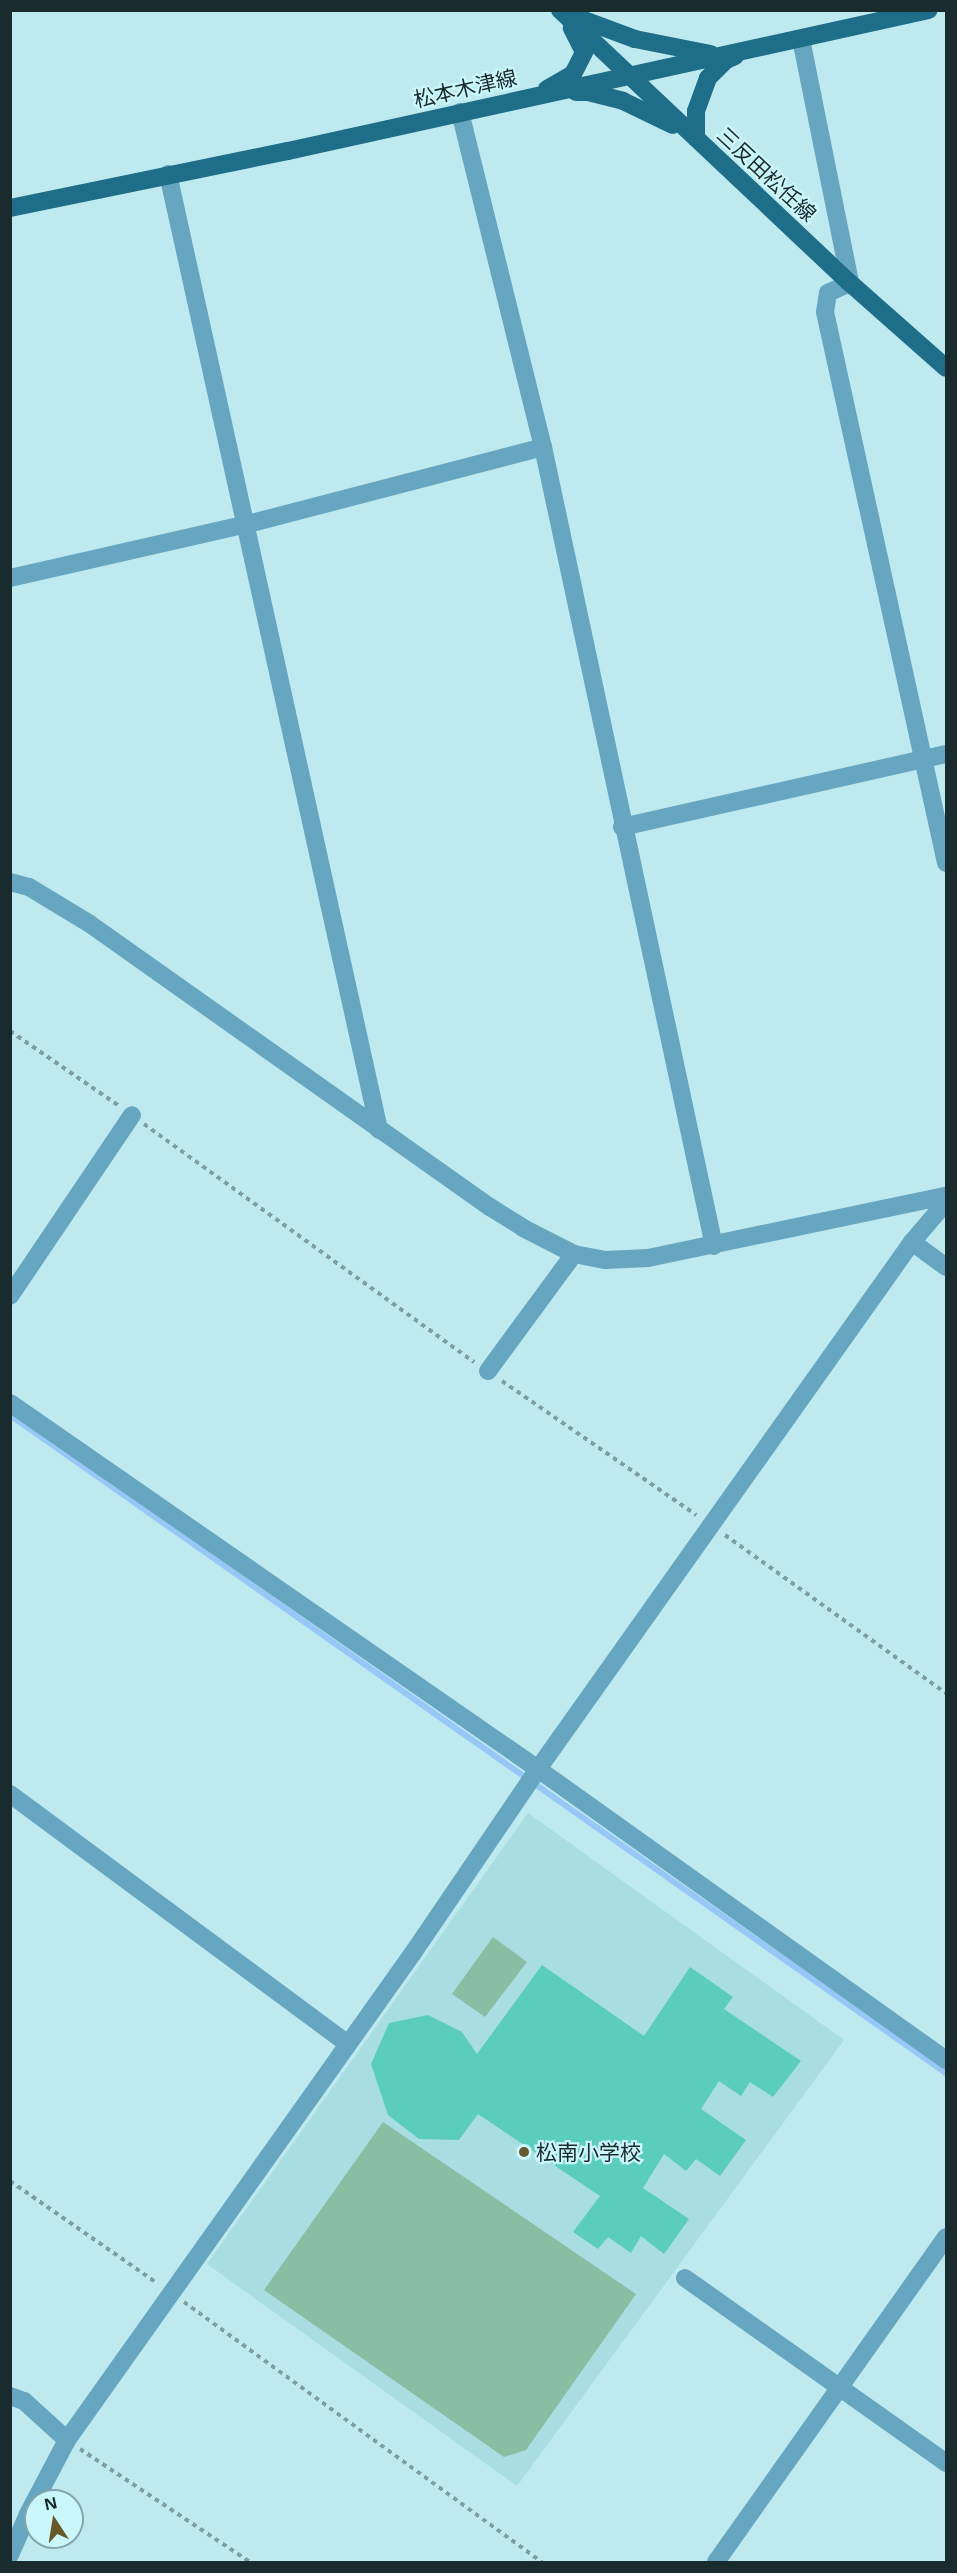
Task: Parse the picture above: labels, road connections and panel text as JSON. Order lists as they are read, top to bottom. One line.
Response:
{"streets":{"main road":["松本木津線","三反田松任線"]},"crossings":[["松本木津線","三反田松任線"]],"places":["松南小学校"],"north":"top"}
